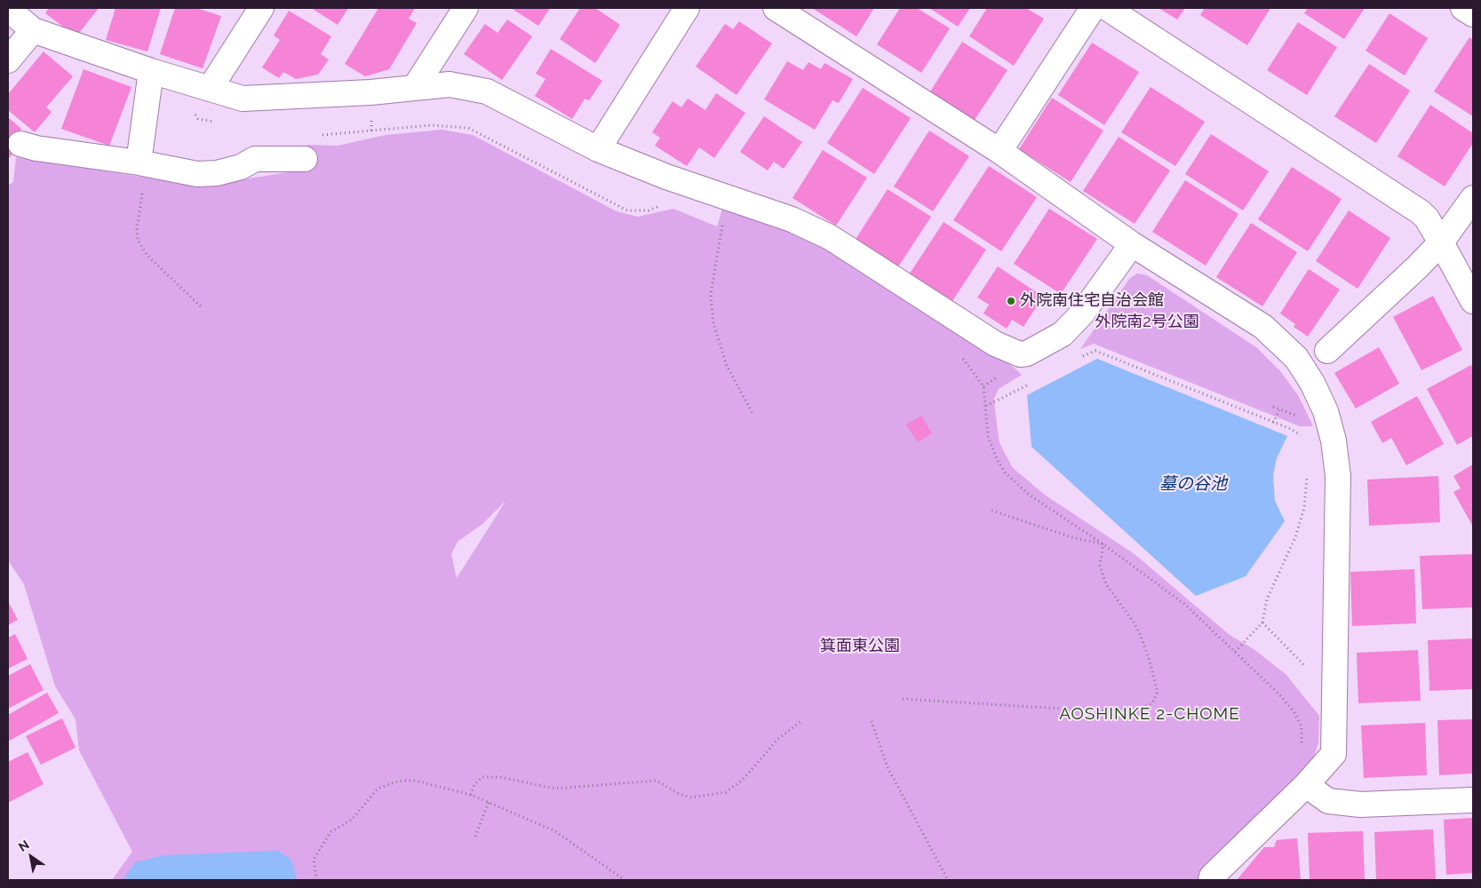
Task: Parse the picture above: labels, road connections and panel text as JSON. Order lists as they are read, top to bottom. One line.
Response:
{"districts":["AOSHINKE 2-CHOME"],"water":["墓の谷池"],"parks":["外院南2号公園","箕面東公園"],"places":["外院南住宅自治会館"],"north":"top left"}
